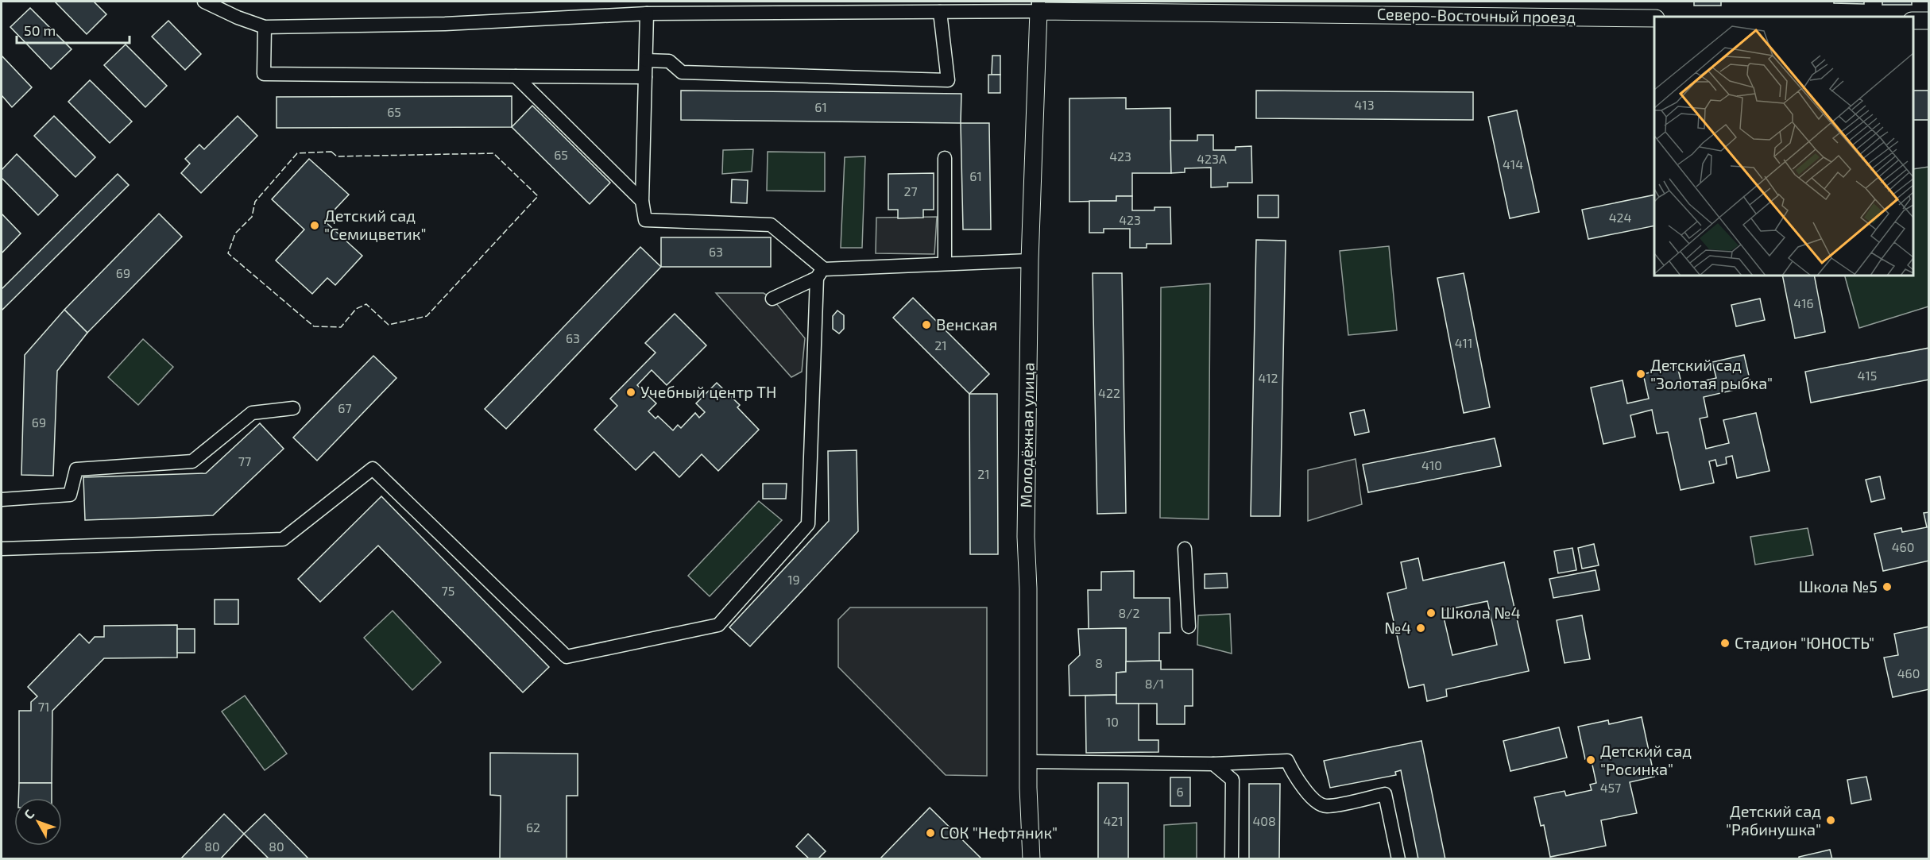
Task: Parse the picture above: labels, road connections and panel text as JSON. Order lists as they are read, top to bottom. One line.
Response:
{"streets":{"street":["Северо-Восточный проезд","Молодёжная улица"]},"crossings":[["Северо-Восточный проезд","Молодёжная улица"]],"places":["Детский сад \"Семицветик\"","Венская","Детский сад \"Золотая рыбка\"","Учебный центр ТН","Школа №5","Школа №4","№4","Стадион \"ЮНОСТЬ\"","Детский сад \"Росинка\"","Детский сад \"Рябинушка\"","СОК \"Нефтяник\""],"house_numbers":["413","61","65","65","423","423А","414","61","27","424","423","63","69","416","63","411","21","415","412","422","67","69","77","410","21","460","19","75","8/2","8","460","8/1","71","10","457","6","421","408","62","80","80"],"scale_bar":"50 m","north":"top left"}
